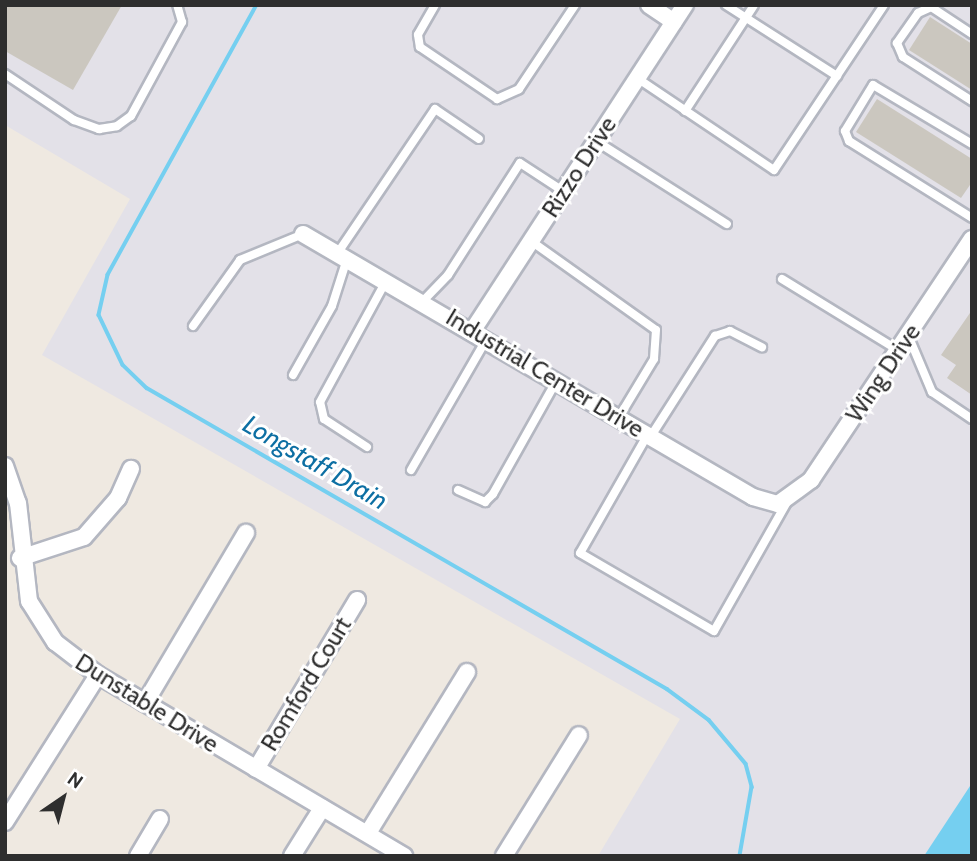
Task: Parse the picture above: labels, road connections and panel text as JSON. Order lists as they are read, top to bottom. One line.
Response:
{"streets":{"street":["Rizzo Drive","Industrial Center Drive","Wing Drive","Romford Court","Dunstable Drive"]},"crossings":[["Rizzo Drive","Industrial Center Drive"],["Industrial Center Drive","Wing Drive"],["Romford Court","Dunstable Drive"]],"water":["Longstaff Drain"],"north":"top right"}
